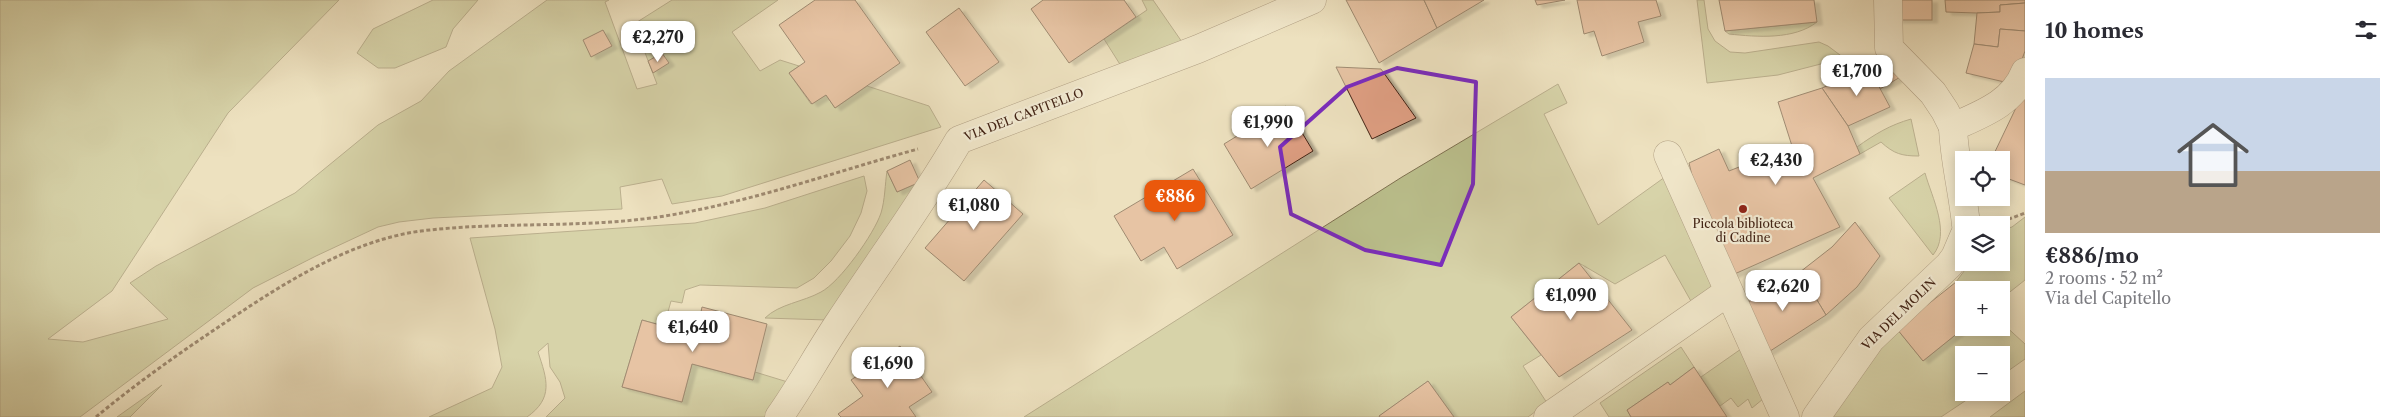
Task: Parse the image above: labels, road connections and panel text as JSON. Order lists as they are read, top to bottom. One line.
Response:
{"streets":{"street":["VIA DEL CAPITELLO","VIA DEL MOLIN"]},"places":["Piccola biblioteca di Cadine"],"page":{"heading":"10 homes","price":["€2,270","€1,700","€1,990","€2,430","€886","€1,080","€2,620","€1,090","€1,640","€1,690"],"list":[{"name":"€886/mo","note":"2 rooms · 52 m² · Via del Capitello"}],"map_buttons":["+","−"]}}
